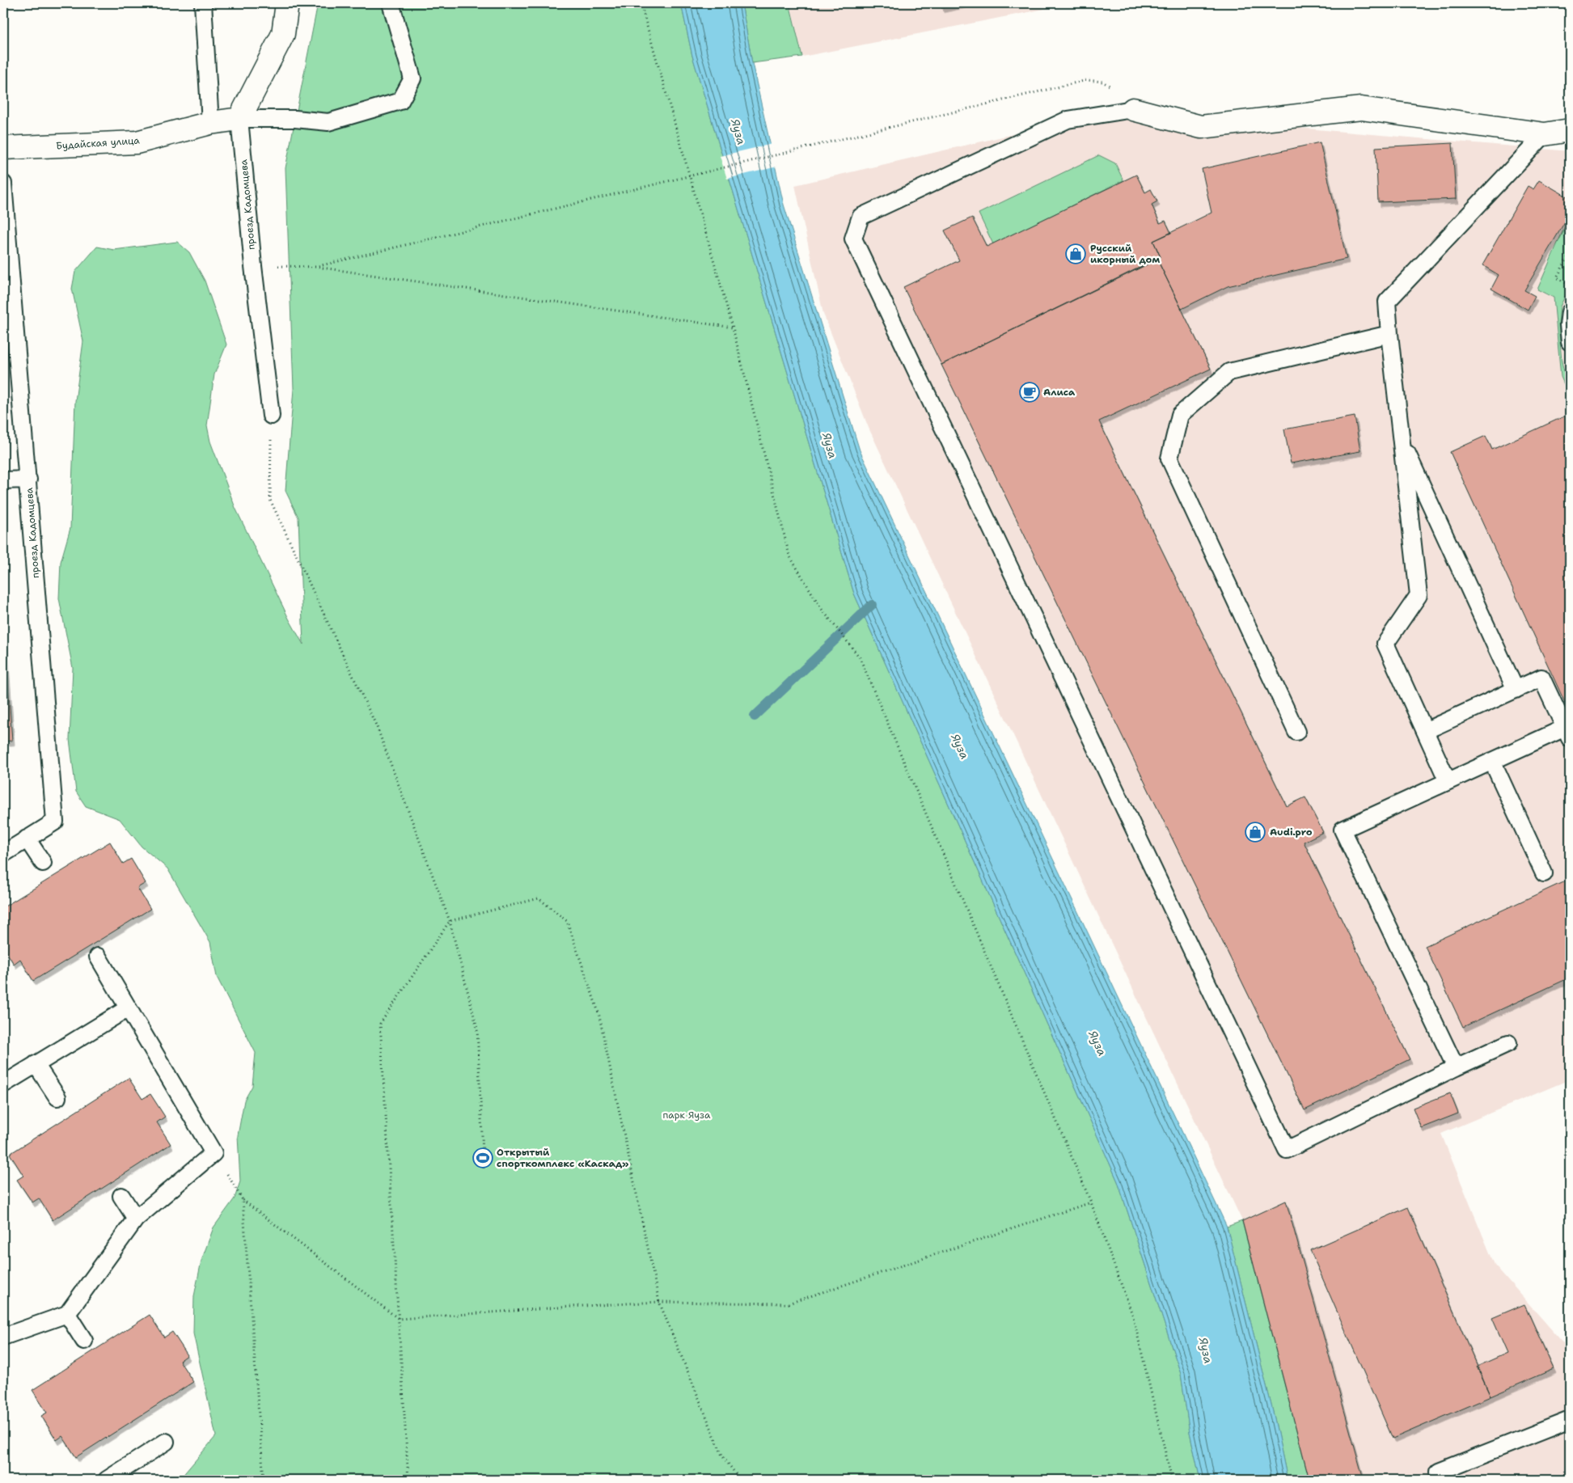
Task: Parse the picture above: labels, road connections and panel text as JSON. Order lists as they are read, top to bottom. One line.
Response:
{"streets":{"street":["Будайская улица"],"lane":["проезд Кадомцева"]},"crossings":[["Будайская улица","проезд Кадомцева"]],"water":["Яуза"],"parks":["парк Яуза"],"places":{"shop":["Русский икорный дом","Audi.pro"],"cafe":["Алиса"],"sports":["Открытый спорткомплекс «Каскад»"]}}
